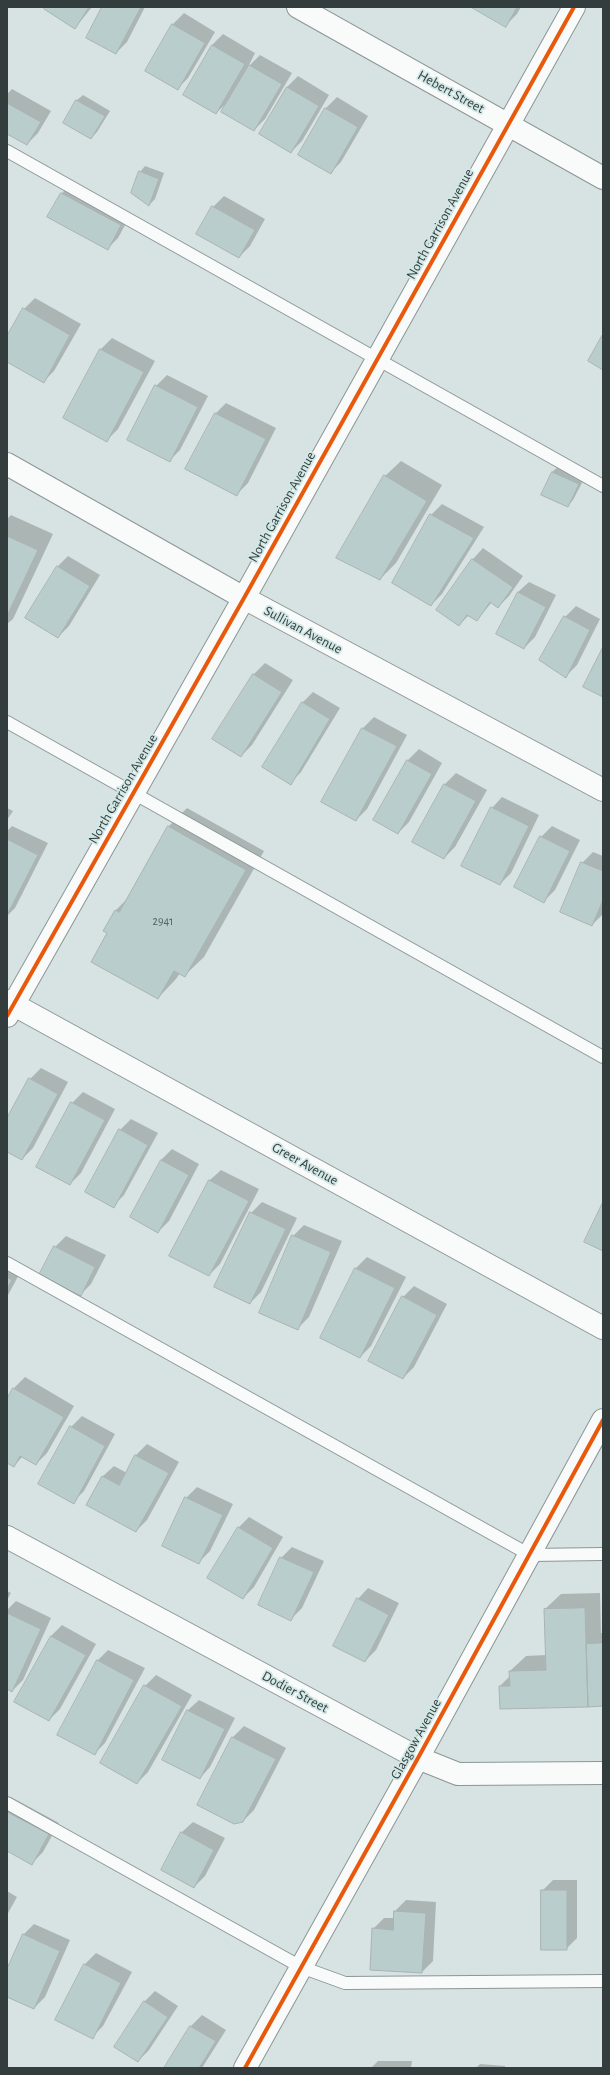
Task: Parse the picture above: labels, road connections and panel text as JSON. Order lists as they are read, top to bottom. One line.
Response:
{"streets":{"street":["Hebert Street","North Garrison Avenue","Sullivan Avenue","Greer Avenue","Dodier Street","Glasgow Avenue"]},"crossings":[["Hebert Street","North Garrison Avenue"],["North Garrison Avenue","Sullivan Avenue"],["North Garrison Avenue","Greer Avenue"],["Dodier Street","Glasgow Avenue"]],"house_numbers":["2941"]}
